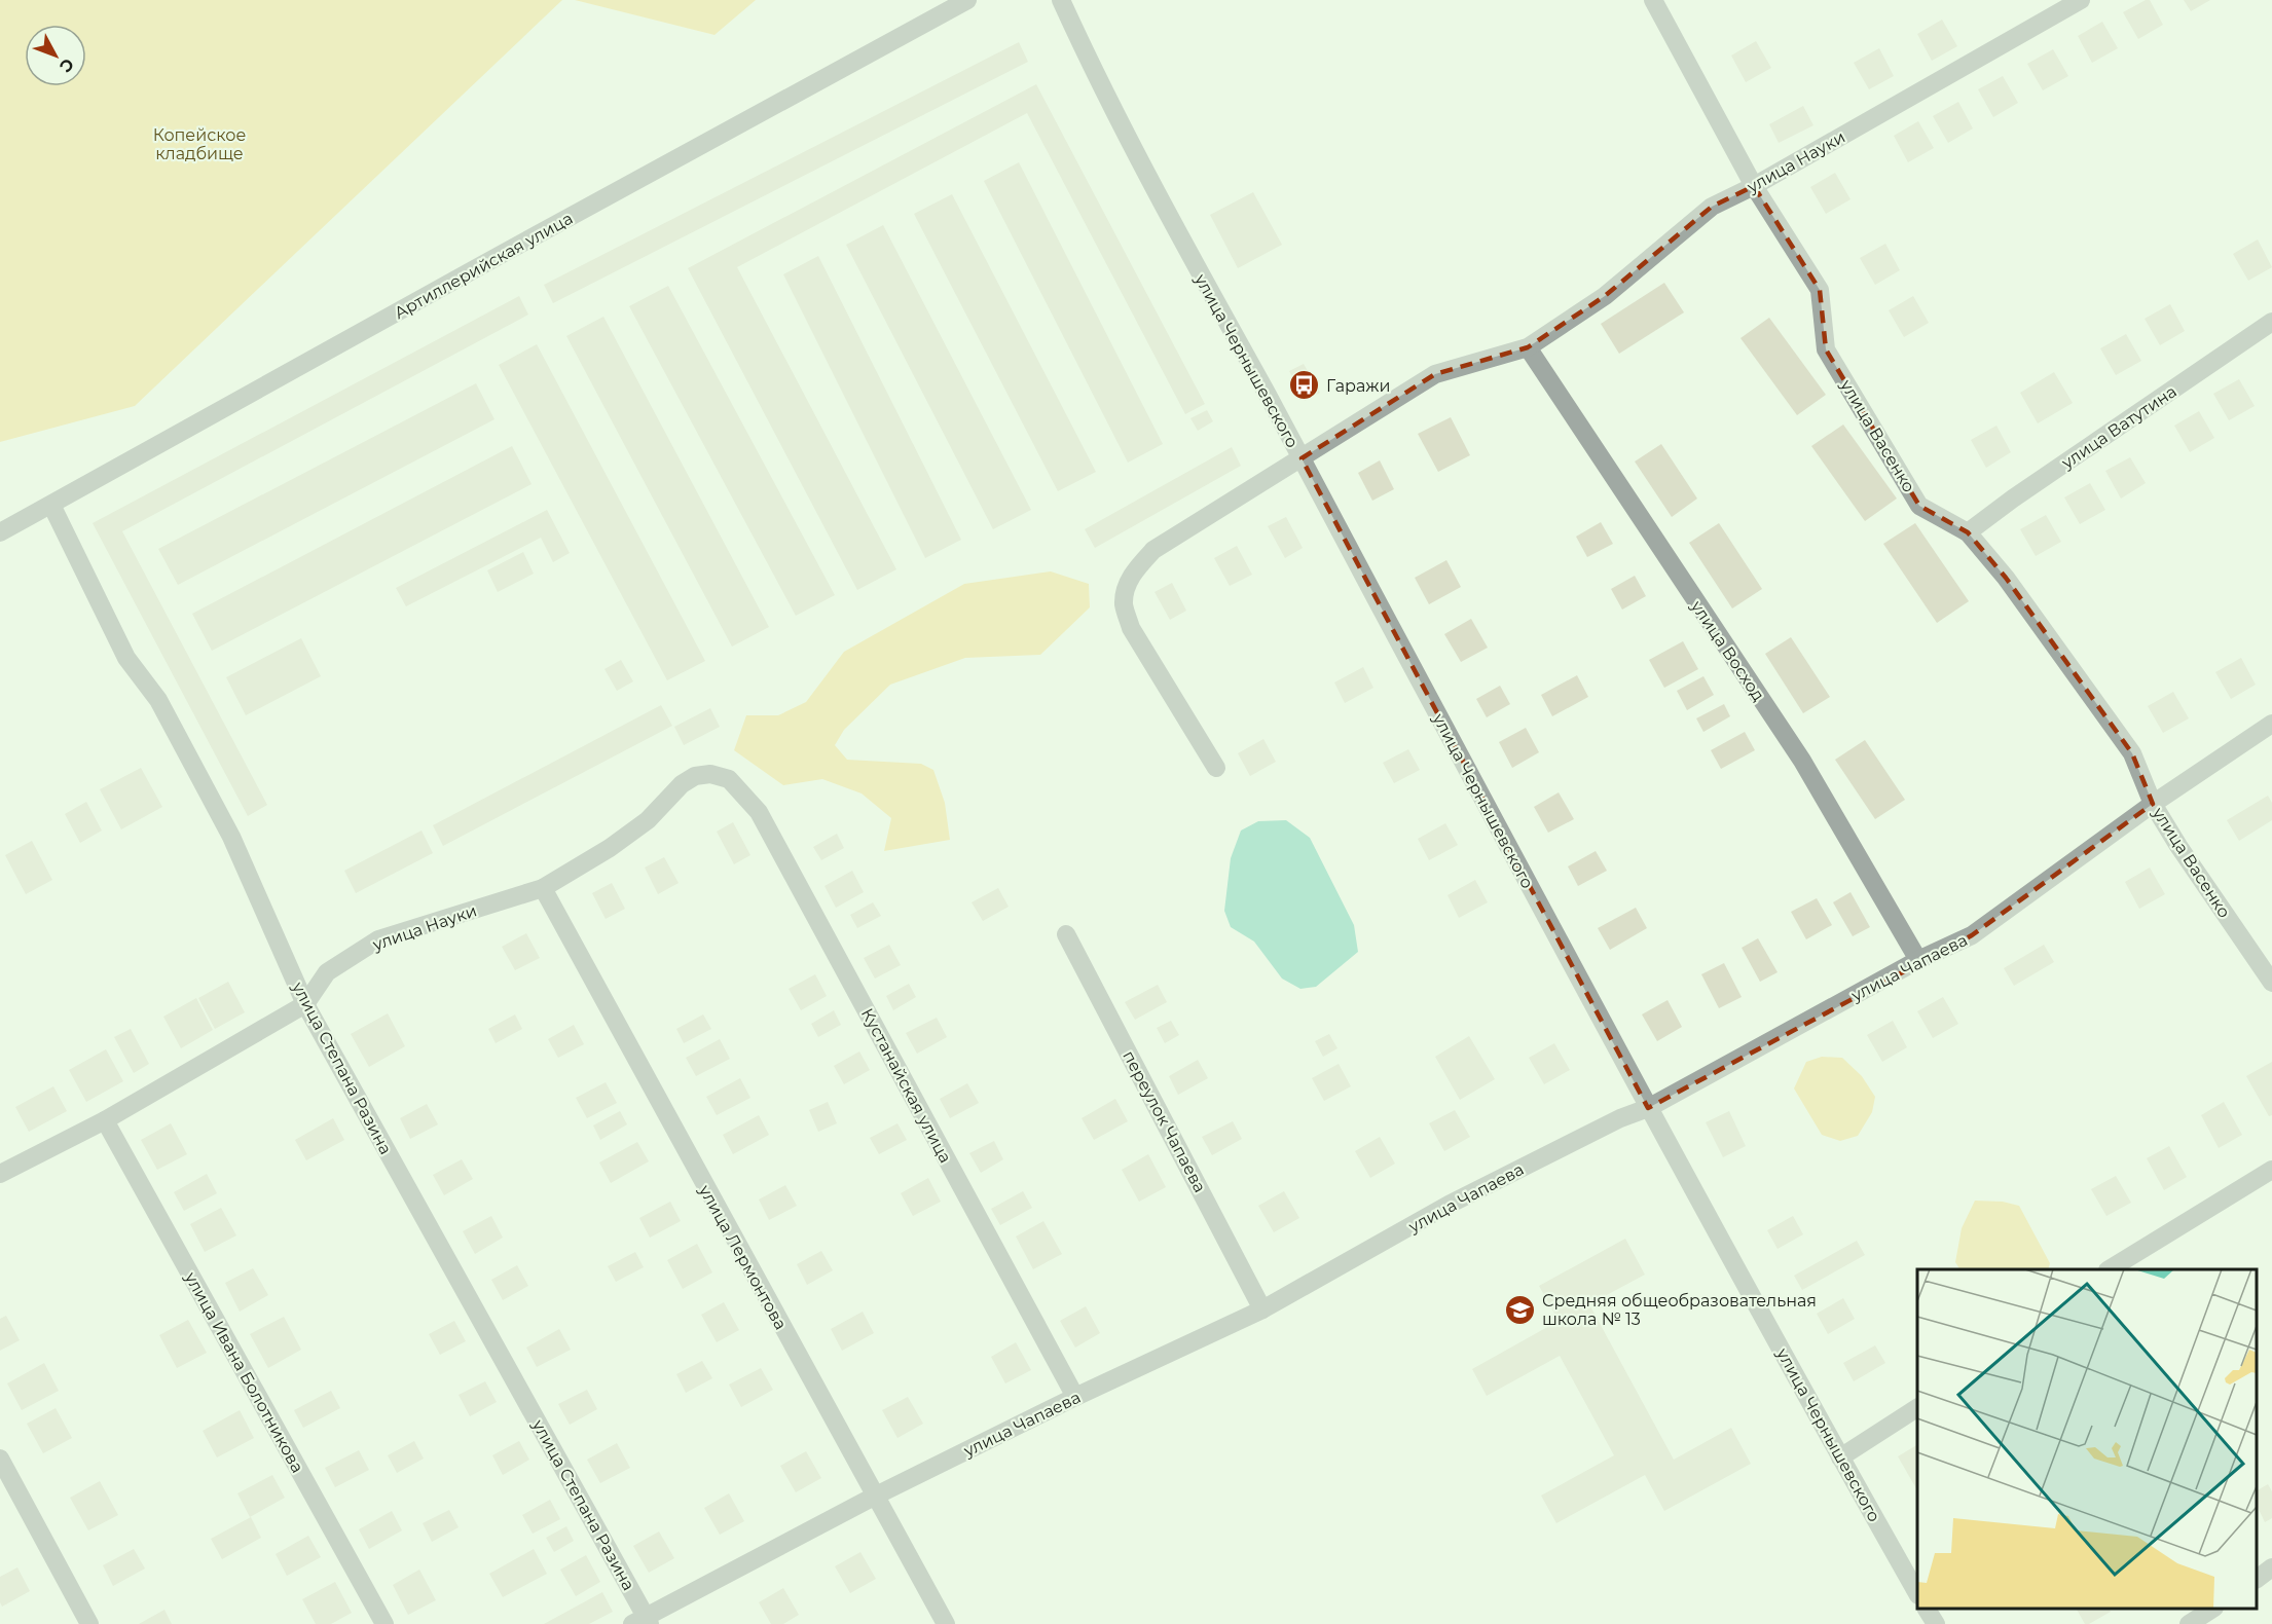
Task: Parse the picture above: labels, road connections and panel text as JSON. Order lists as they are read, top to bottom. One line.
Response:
{"streets":{"street":["улица Науки","Артиллерийская улица","улица Чернышевского","улица Ватутина","улица Васенко","улица Восход","улица Чапаева","улица Степана Разина","Кустанайская улица","переулок Чапаева","улица Лермонтова","улица Ивана Болотникова"]},"crossings":[["улица Науки","улица Чернышевского"],["улица Науки","улица Васенко"],["улица Науки","улица Восход"],["улица Науки","улица Степана Разина"],["улица Науки","Кустанайская улица"],["улица Науки","улица Лермонтова"],["улица Науки","улица Ивана Болотникова"],["Артиллерийская улица","улица Степана Разина"],["улица Чернышевского","улица Чапаева"],["улица Ватутина","улица Васенко"],["улица Васенко","улица Чапаева"],["улица Восход","улица Чапаева"],["улица Чапаева","улица Степана Разина"],["улица Чапаева","Кустанайская улица"],["улица Чапаева","переулок Чапаева"],["улица Чапаева","улица Лермонтова"]],"parks":["Копейское кладбище"],"places":{"bus stop":["Гаражи"],"school or university":["Средняя общеобразовательная школа № 13"]},"north":"bottom right"}
